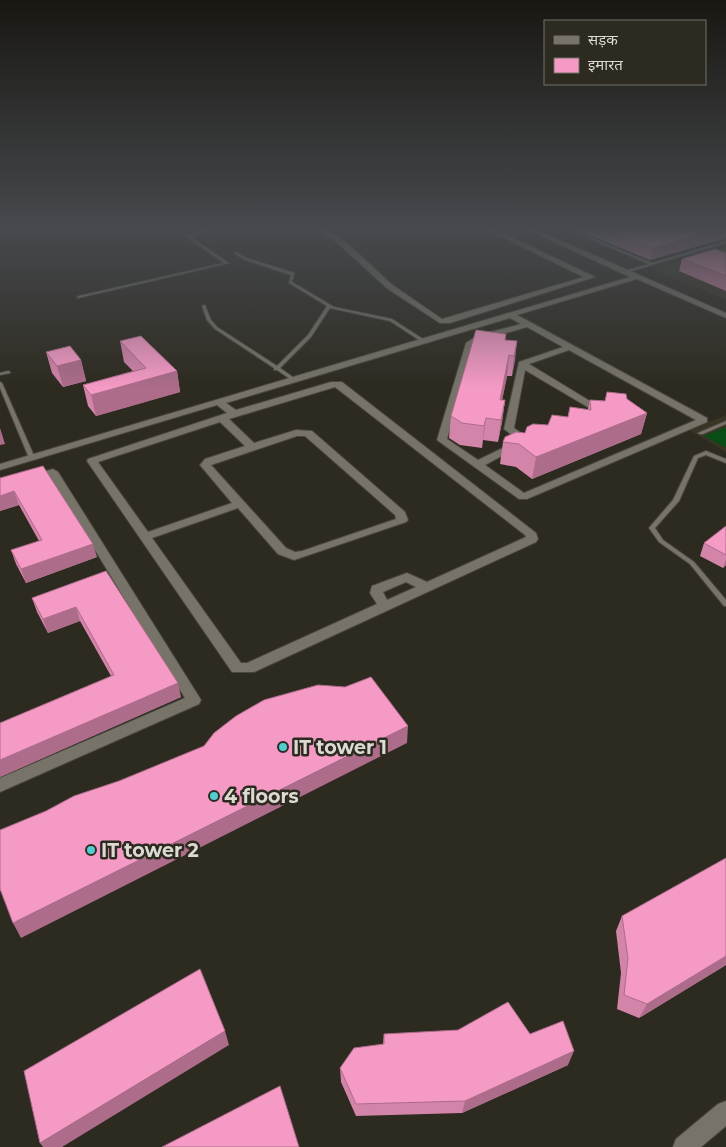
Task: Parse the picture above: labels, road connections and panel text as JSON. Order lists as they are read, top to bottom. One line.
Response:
{"places":["IT tower 1","4 floors","IT tower 2"],"legend":["सड़क","इमारत"]}
